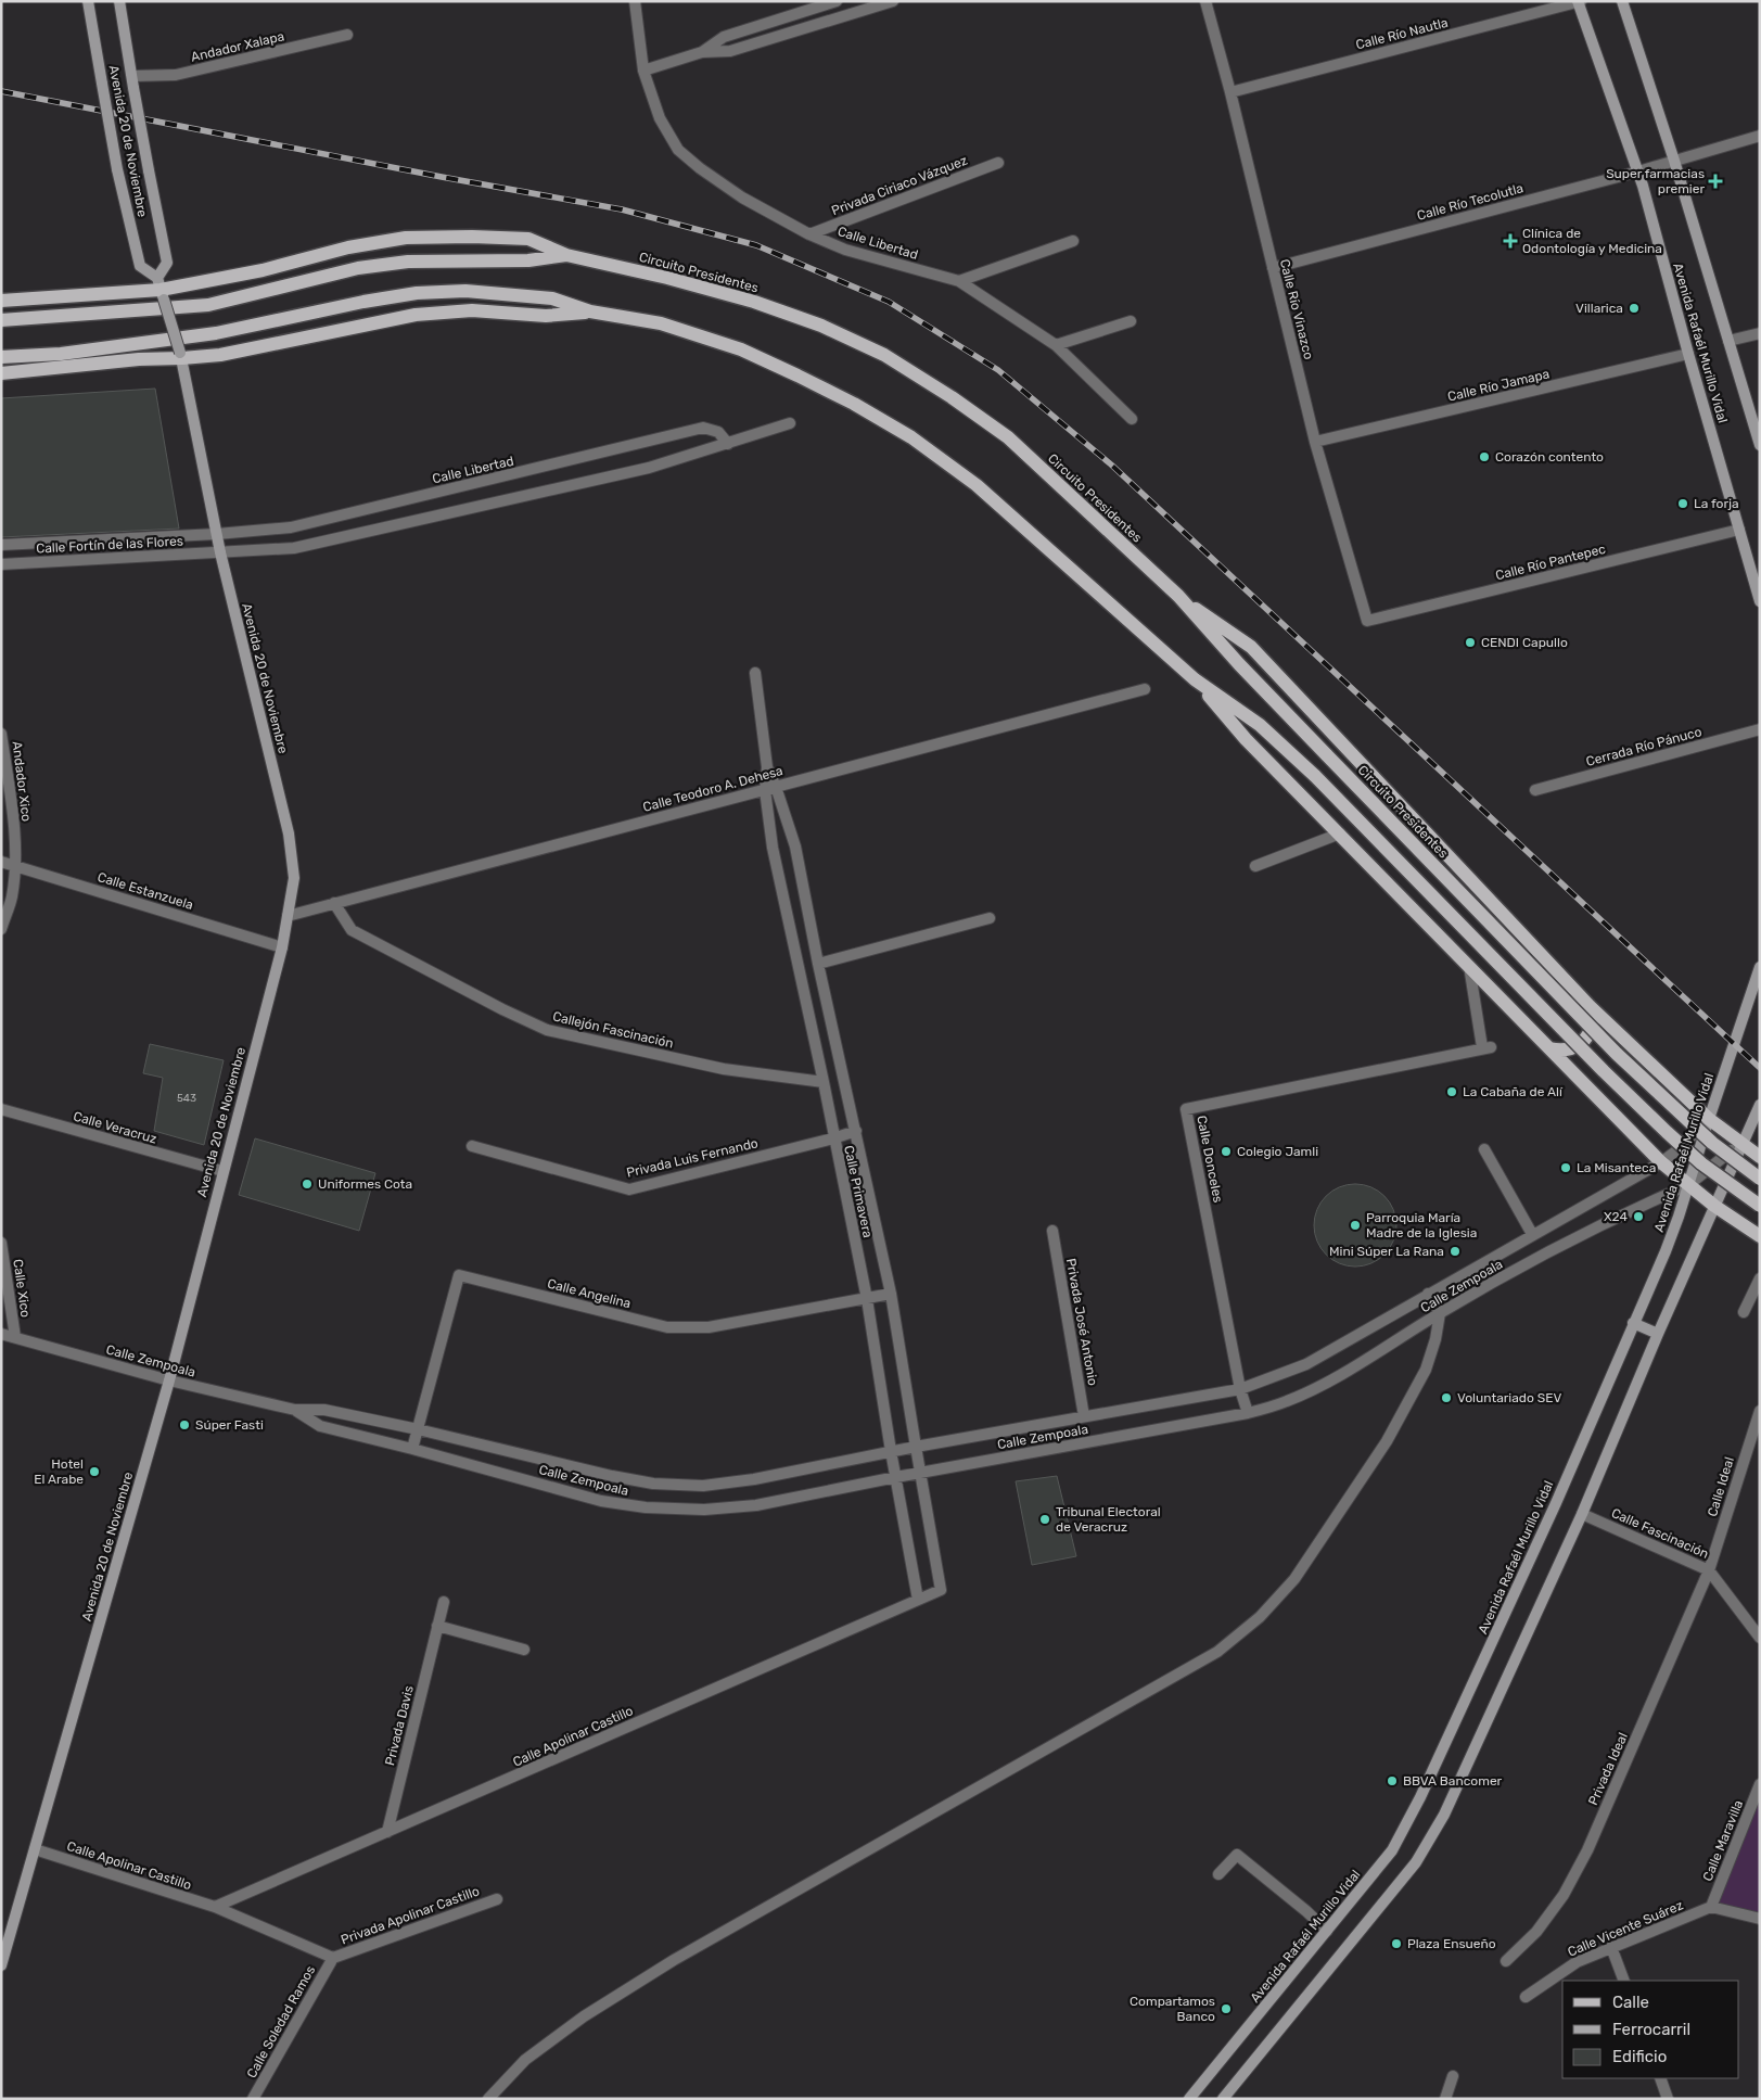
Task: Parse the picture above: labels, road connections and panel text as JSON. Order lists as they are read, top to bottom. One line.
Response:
{"streets":{"main road":["Avenida 20 de Noviembre","Circuito Presidentes","Avenida Rafaél Murillo Vidal"],"street":["Calle Río Nautla","Andador Xalapa","Privada Ciriaco Vázquez","Calle Río Tecolutla","Calle Libertad","Calle Río Vinazco","Calle Río Jamapa","Calle Fortín de las Flores","Calle Río Pantepec","Cerrada Río Pánuco","Andador Xico","Calle Teodoro A. Dehesa","Calle Estanzuela","Callejón Fascinación","Calle Veracruz","Privada Luis Fernando","Calle Donceles","Calle Primavera","Calle Zempoala","Calle Xico","Calle Angelina","Privada José Antonio","Calle Ideal","Calle Fascinación","Privada Davis","Calle Apolinar Castillo","Privada Ideal","Calle Maravilla","Privada Apolinar Castillo","Calle Vicente Suárez","Calle Soledad Ramos"]},"crossings":[["Calle Río Nautla","Calle Río Vinazco"],["Calle Río Nautla","Avenida Rafaél Murillo Vidal"],["Andador Xalapa","Avenida 20 de Noviembre"],["Avenida 20 de Noviembre","Calle Libertad"],["Avenida 20 de Noviembre","Calle Fortín de las Flores"],["Avenida 20 de Noviembre","Calle Teodoro A. Dehesa"],["Avenida 20 de Noviembre","Calle Estanzuela"],["Avenida 20 de Noviembre","Calle Veracruz"],["Avenida 20 de Noviembre","Calle Zempoala"],["Avenida 20 de Noviembre","Calle Apolinar Castillo"],["Privada Ciriaco Vázquez","Calle Libertad"],["Calle Río Tecolutla","Calle Río Vinazco"],["Calle Río Tecolutla","Avenida Rafaél Murillo Vidal"],["Calle Libertad","Calle Fortín de las Flores"],["Calle Río Vinazco","Calle Río Jamapa"],["Calle Río Vinazco","Calle Río Pantepec"],["Avenida Rafaél Murillo Vidal","Calle Río Jamapa"],["Avenida Rafaél Murillo Vidal","Calle Río Pantepec"],["Avenida Rafaél Murillo Vidal","Calle Zempoala"],["Andador Xico","Calle Estanzuela"],["Calle Teodoro A. Dehesa","Callejón Fascinación"],["Calle Teodoro A. Dehesa","Calle Primavera"],["Callejón Fascinación","Calle Primavera"],["Privada Luis Fernando","Calle Primavera"],["Calle Donceles","Calle Zempoala"],["Calle Primavera","Calle Zempoala"],["Calle Primavera","Calle Angelina"],["Calle Primavera","Calle Apolinar Castillo"],["Calle Zempoala","Calle Xico"],["Calle Zempoala","Calle Angelina"],["Calle Zempoala","Privada José Antonio"],["Calle Ideal","Calle Fascinación"],["Calle Ideal","Privada Ideal"],["Calle Fascinación","Privada Ideal"],["Privada Davis","Calle Apolinar Castillo"],["Calle Apolinar Castillo","Privada Apolinar Castillo"],["Calle Apolinar Castillo","Calle Soledad Ramos"],["Calle Maravilla","Calle Vicente Suárez"],["Privada Apolinar Castillo","Calle Soledad Ramos"]],"places":{"health":["Super farmacias premier","Clínica de Odontología y Medicina"],"other":["Villarica","Corazón contento","La forja","CENDI Capullo","La Cabaña de Alí","Colegio Jamli","La Misanteca","Uniformes Cota","X24","Parroquia María Madre de la Iglesia","Mini Súper La Rana","Voluntariado SEV","Súper Fasti","Hotel El Arabe","Tribunal Electoral de Veracruz","BBVA Bancomer","Plaza Ensueño","Compartamos Banco"]},"house_numbers":["543"],"legend":["Calle","Ferrocarril","Edificio"]}
